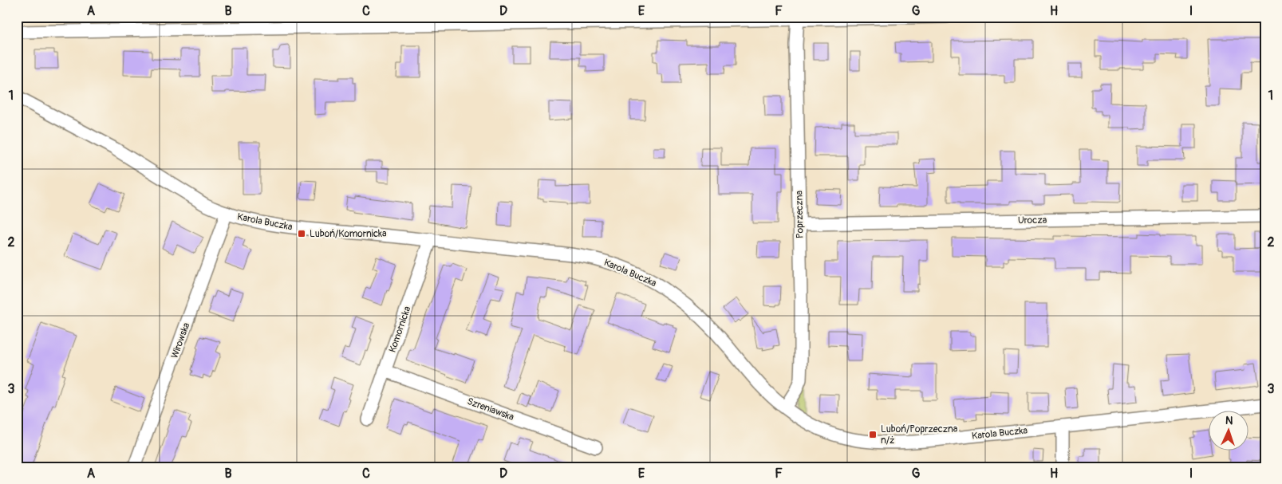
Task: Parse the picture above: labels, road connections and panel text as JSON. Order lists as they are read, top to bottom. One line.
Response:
{"streets":{"street":["Poprzeczna","Urocza","Karola Buczka","Komornicka","Wirowska","Szreniawska"]},"crossings":[["Poprzeczna","Urocza"],["Poprzeczna","Karola Buczka"],["Karola Buczka","Komornicka"],["Karola Buczka","Wirowska"],["Komornicka","Szreniawska"]],"places":{"transit":["Luboń/Komornicka","Luboń/Poprzeczna n/ż"]},"north":"top","grid":{"columns":["A","B","C","D","E","F","G","H","I"],"rows":["1","2","3"]}}
